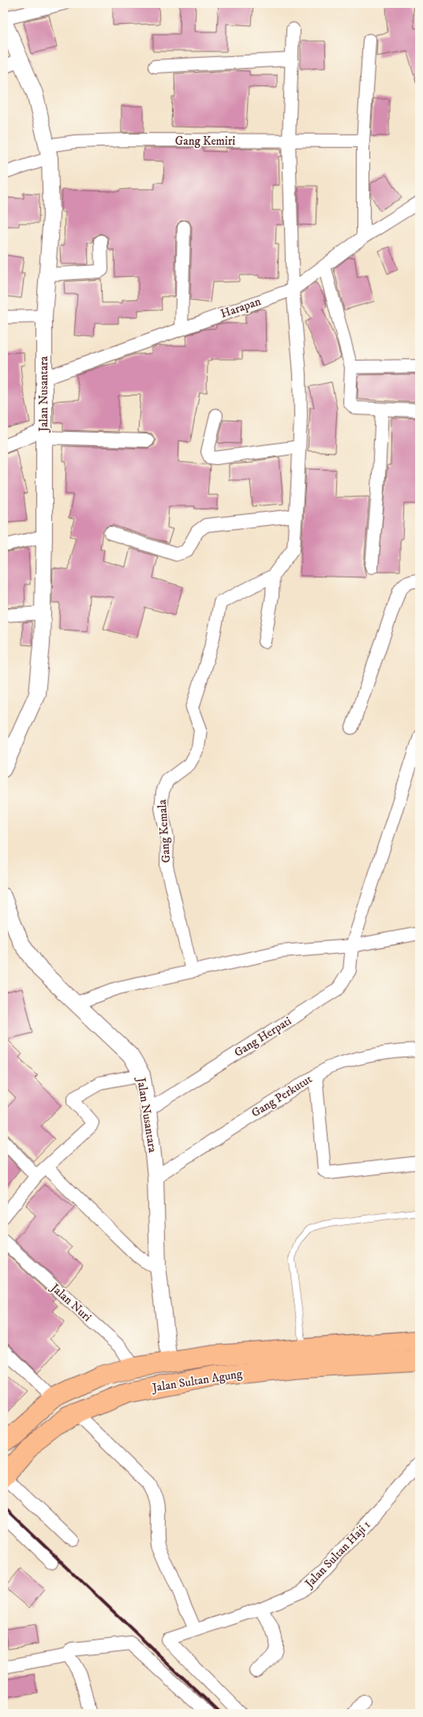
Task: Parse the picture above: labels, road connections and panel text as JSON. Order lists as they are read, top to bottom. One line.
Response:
{"streets":{"main road":["Jalan Sultan Agung"],"street":["Gang Kemiri","Harapan","Jalan Nusantara","Gang Kemala","Gang Herpati","Gang Perkutut","Jalan Nuri","Jalan Sultan Haji 1"]},"crossings":[["Gang Kemiri","Jalan Nusantara"],["Harapan","Jalan Nusantara"],["Jalan Nusantara","Gang Herpati"],["Jalan Nusantara","Gang Perkutut"],["Jalan Nusantara","Jalan Sultan Agung"],["Jalan Nuri","Jalan Sultan Agung"]]}
